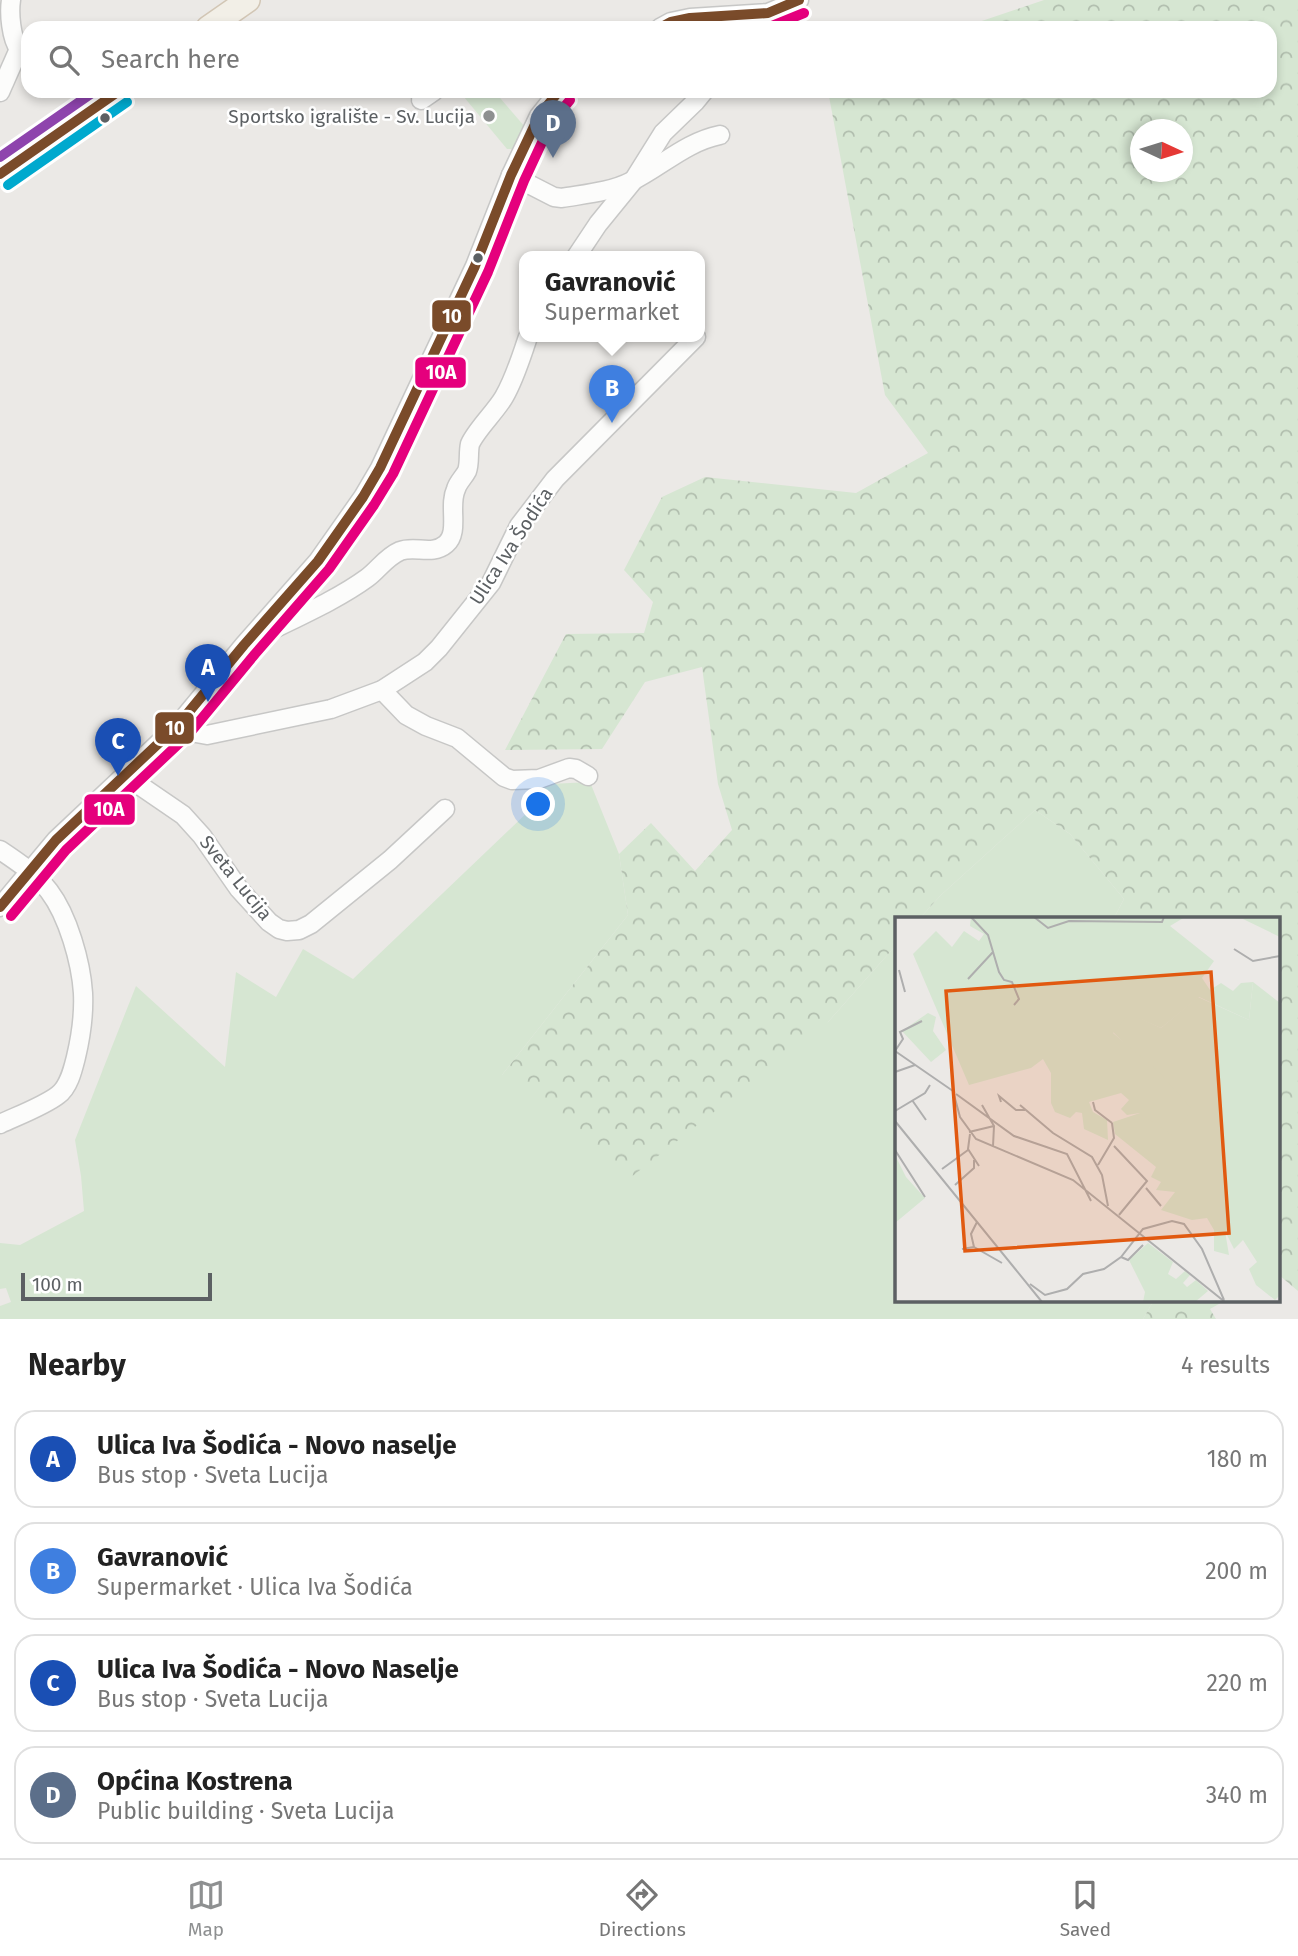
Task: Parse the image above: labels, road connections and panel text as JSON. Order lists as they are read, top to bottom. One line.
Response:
{"streets":{"street":["Ulica Iva Šodića","Sveta Lucija"]},"places":["Sportsko igralište - Sv. Lucija"],"lines":["transit line 10","transit line 10A"],"scale_bar":"100 m","north":"right","page":{"search":"Search here","pins":["D","B","A","C"],"popup":["Gavranović","Supermarket"],"scale":"100 m","heading":["Nearby","4 results"],"list":[{"mark":"A","name":"Ulica Iva Šodića - Novo naselje","note":"Bus stop · Sveta Lucija","value":"180 m"},{"mark":"B","name":"Gavranović","note":"Supermarket · Ulica Iva Šodića","value":"200 m"},{"mark":"C","name":"Ulica Iva Šodića - Novo Naselje","note":"Bus stop · Sveta Lucija","value":"220 m"},{"mark":"D","name":"Općina Kostrena","note":"Public building · Sveta Lucija","value":"340 m"}],"nav":["Map","Directions","Saved"]}}
